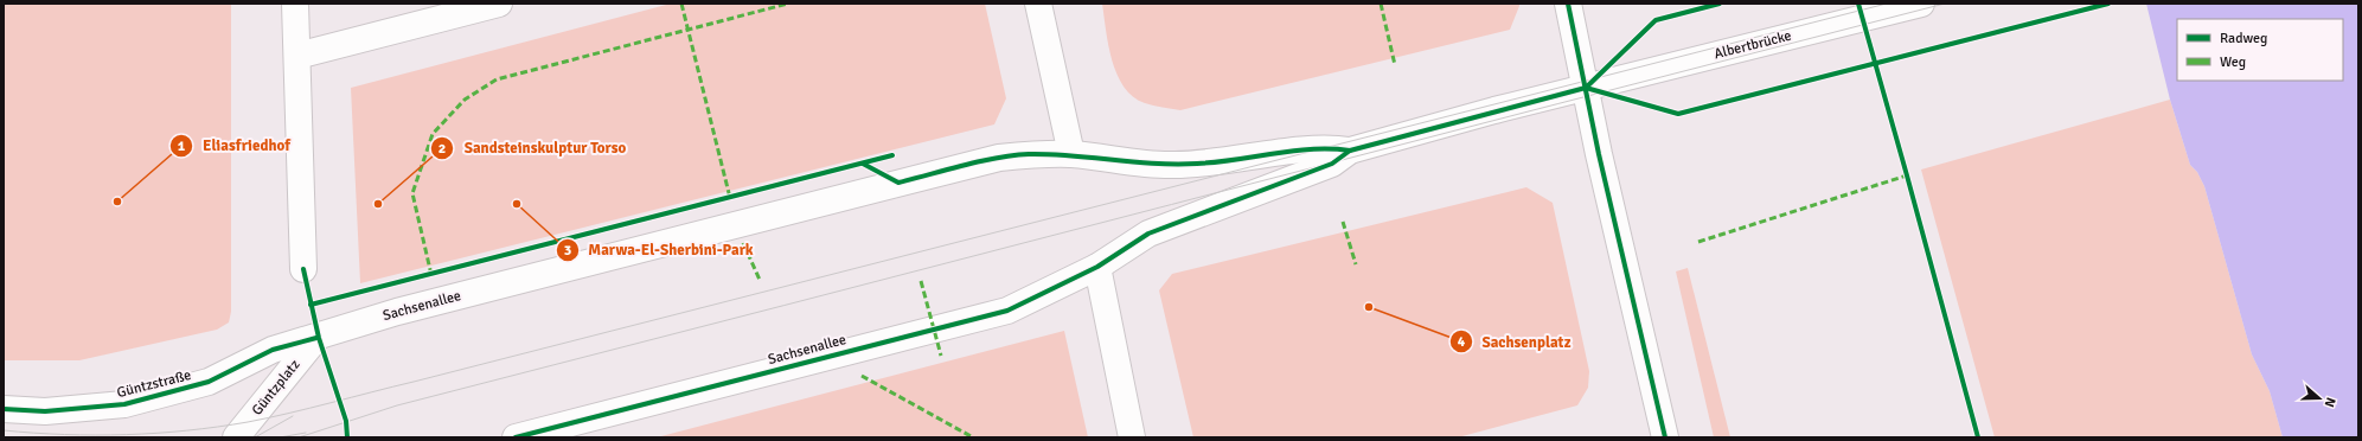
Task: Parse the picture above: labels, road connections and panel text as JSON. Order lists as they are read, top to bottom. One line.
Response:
{"streets":{"main road":["Albertbrücke","Sachsenallee","Güntzstraße","Güntzplatz"]},"crossings":[["Albertbrücke","Sachsenallee"],["Sachsenallee","Güntzstraße"],["Sachsenallee","Güntzplatz"]],"places":["Eliasfriedhof","Sandsteinskulptur Torso","Marwa-El-Sherbini-Park","Sachsenplatz"],"legend":["Radweg","Weg"],"north":"right"}
